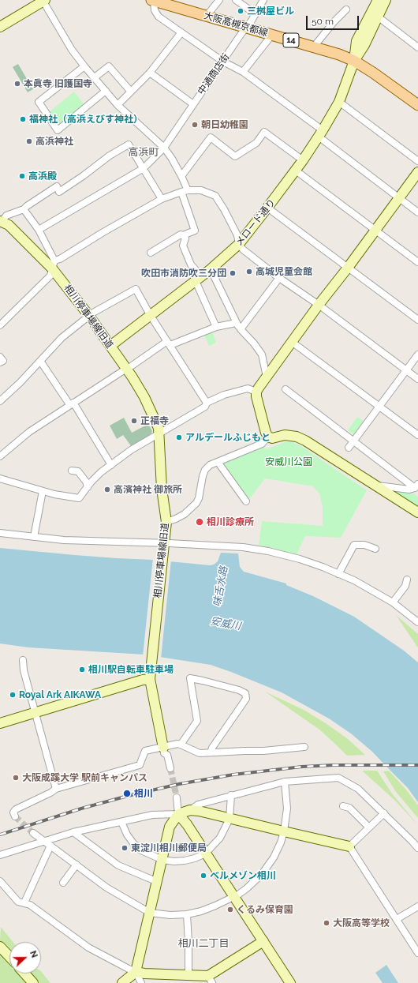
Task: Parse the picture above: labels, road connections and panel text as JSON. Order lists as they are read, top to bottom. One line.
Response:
{"streets":{"main road":["大阪高槻京都線","14"],"street":["中通商店街","メロード通り","相川停車場線旧道"]},"crossings":[["大阪高槻京都線","中通商店街"],["大阪高槻京都線","メロード通り"],["メロード通り","相川停車場線旧道"]],"districts":["高浜町","相川二丁目"],"water":["味舌水路","安威川"],"parks":["安威川公園"],"places":["三桝屋ビル","本眞寺 旧護国寺","福神社（高浜えびす神社）","朝日幼稚園","高浜神社","高浜殿","高城児童会館","吹田市消防吹三分団","正福寺","アルデールふじもと","高濱神社 御旅所","相川診療所","相川駅自転車駐車場","Royal Ark AIKAWA","大阪成蹊大学 駅前キャンパス","相川","東淀川相川郵便局","ベルメゾン相川","くるみ保育園","大阪高等学校"],"scale_bar":"50 m","north":"right"}
